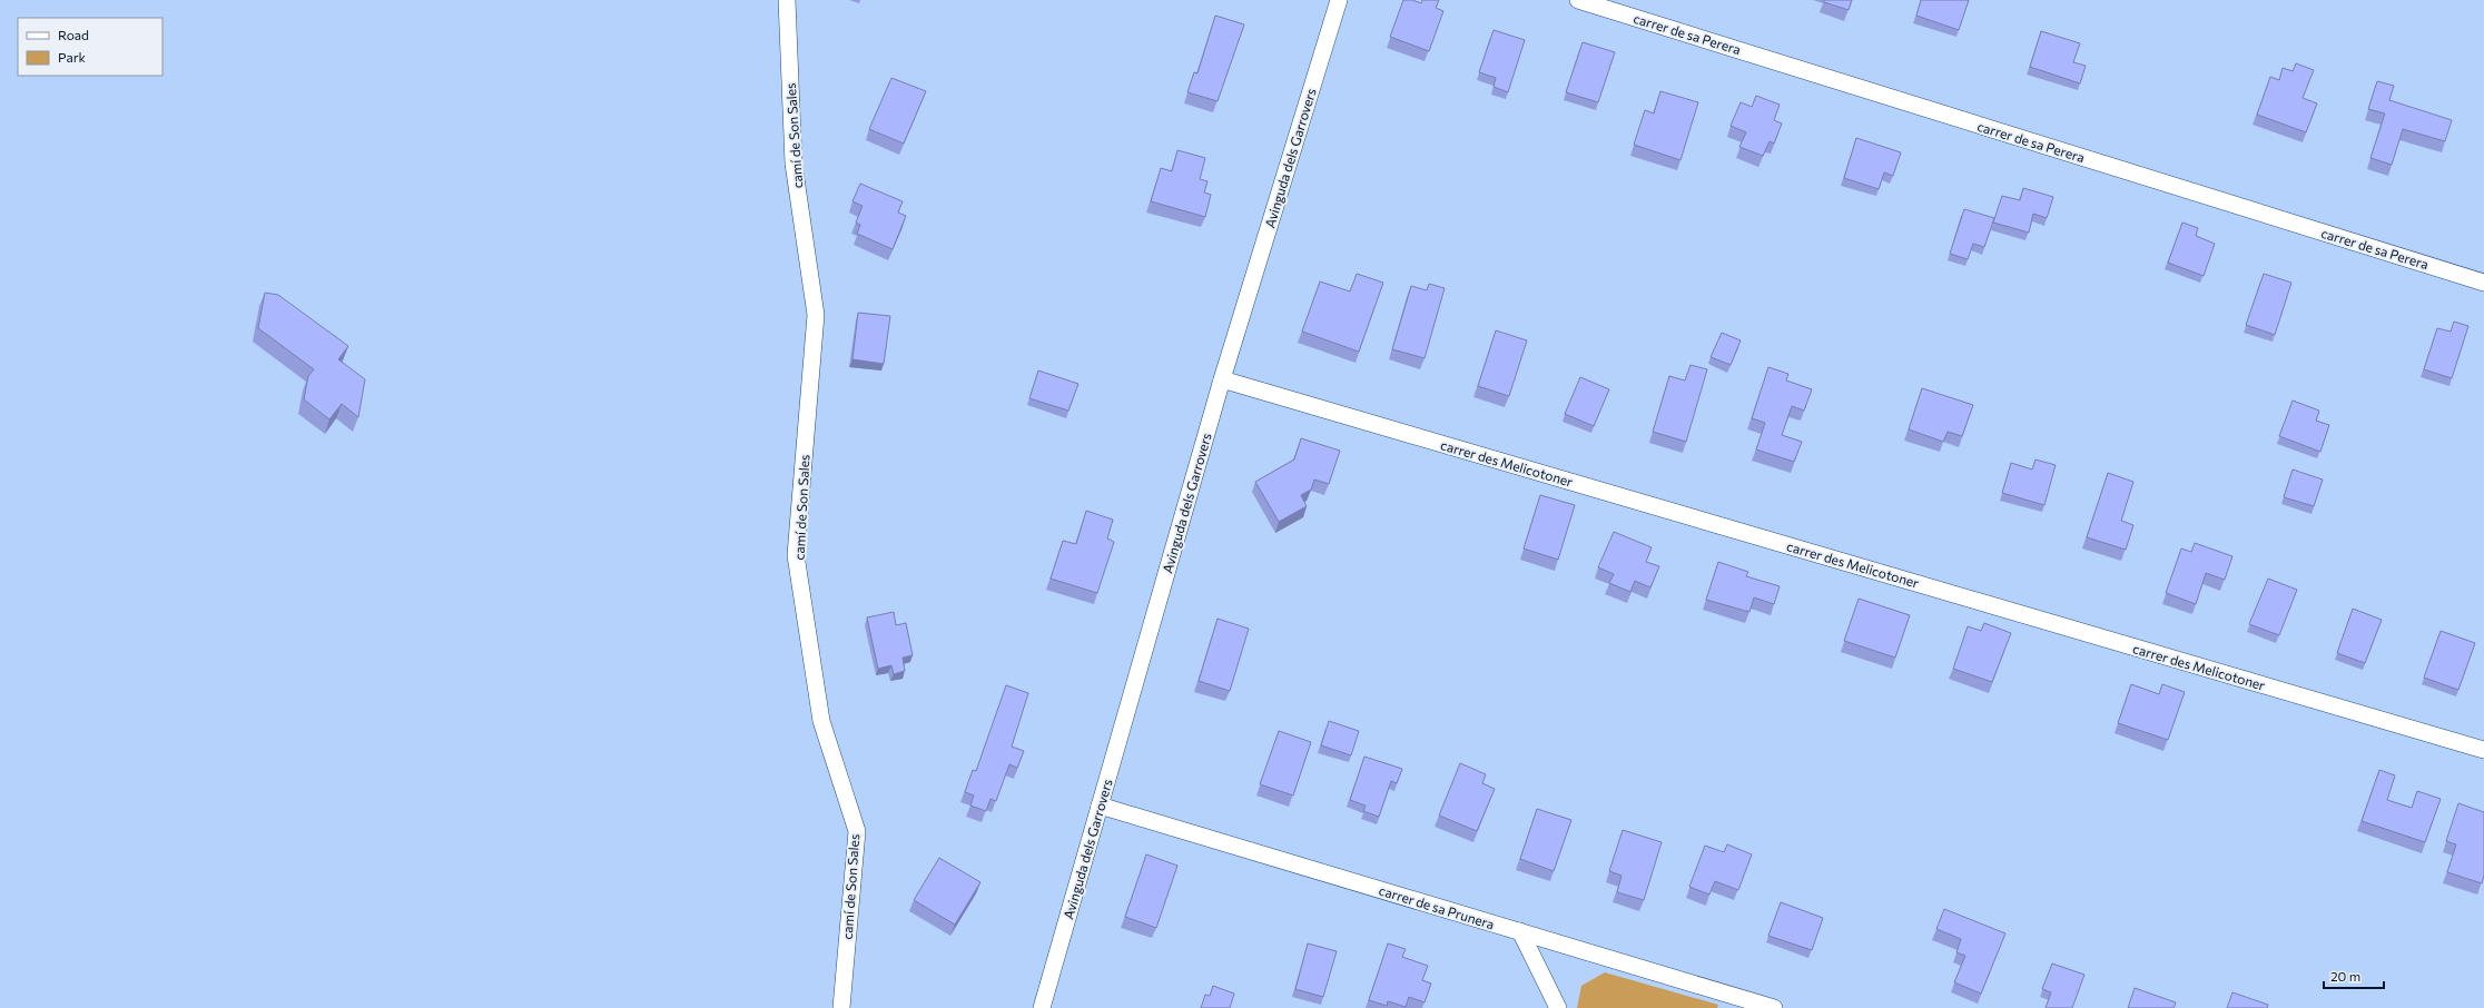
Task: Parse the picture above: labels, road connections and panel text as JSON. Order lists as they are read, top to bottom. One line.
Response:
{"streets":{"street":["carrer de sa Perera","camí de Son Sales","Avinguda dels Garrovers","carrer des Melicotoner","carrer de sa Prunera"]},"crossings":[["Avinguda dels Garrovers","carrer des Melicotoner"],["Avinguda dels Garrovers","carrer de sa Prunera"]],"legend":["Road","Park"],"scale_bar":"20 m"}
